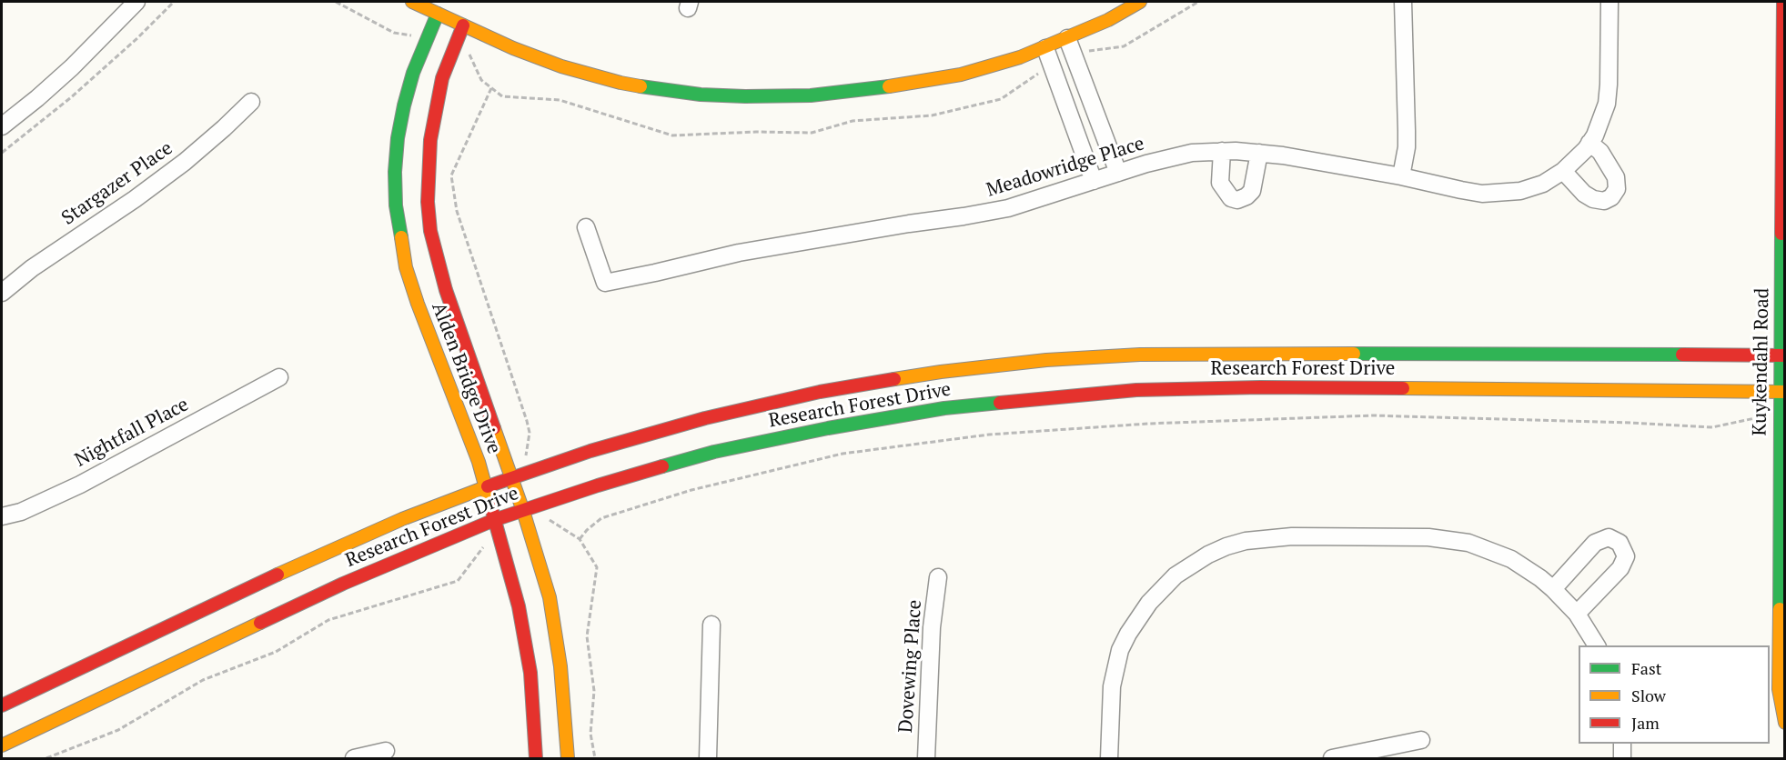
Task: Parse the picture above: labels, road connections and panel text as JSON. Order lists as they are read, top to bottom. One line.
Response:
{"streets":{"main road":["Kuykendahl Road","Research Forest Drive","Alden Bridge Drive"],"street":["Meadowridge Place","Stargazer Place","Nightfall Place","Dovewing Place"]},"crossings":[["Kuykendahl Road","Research Forest Drive"],["Research Forest Drive","Alden Bridge Drive"]],"legend":["Fast","Slow","Jam"]}
